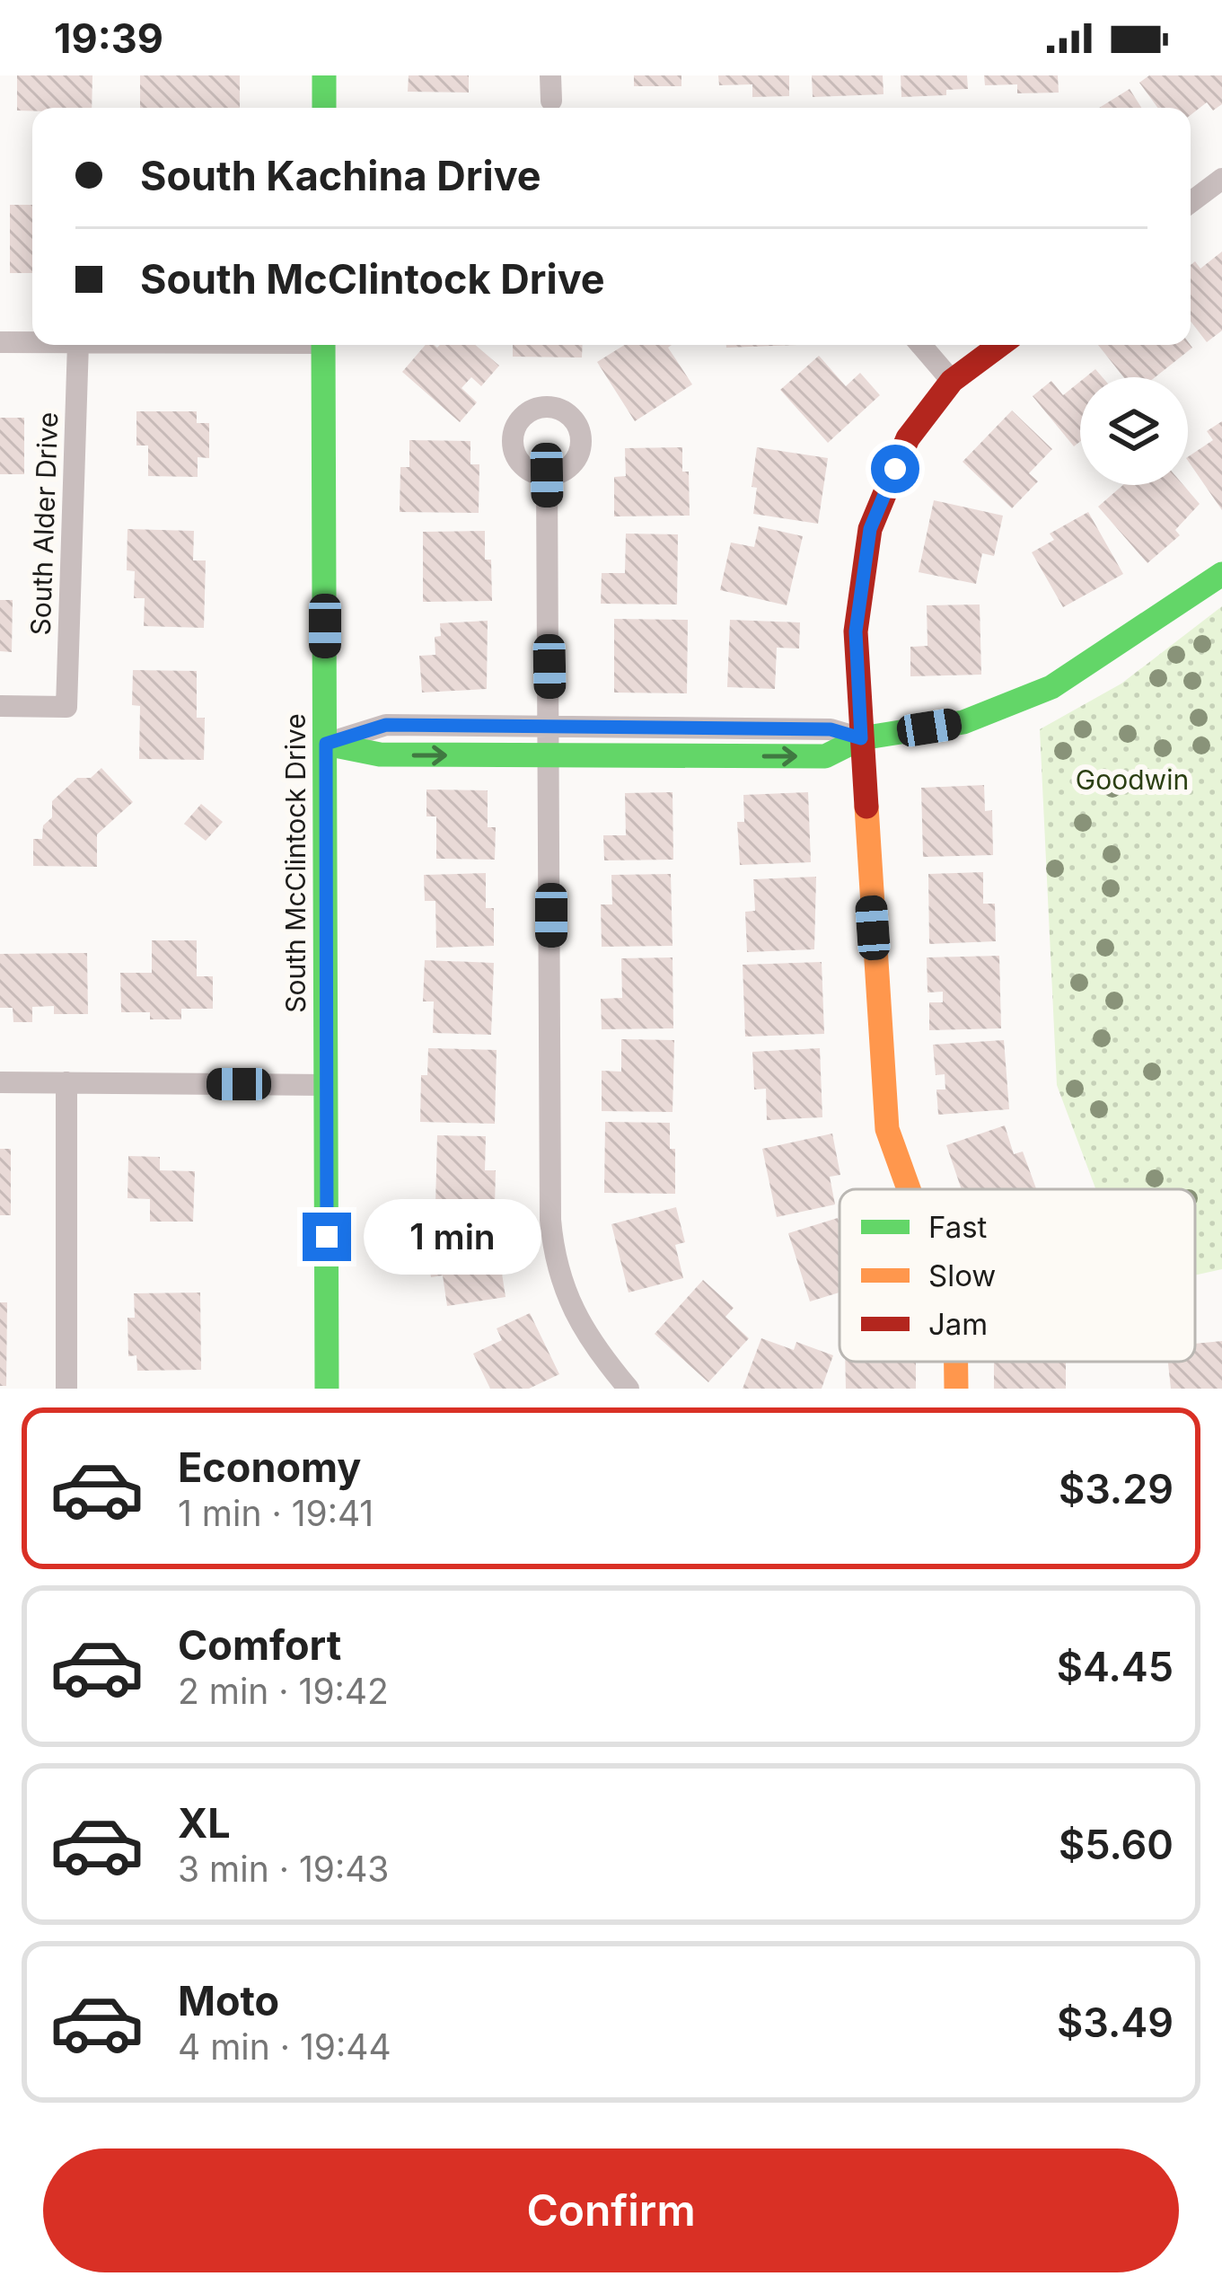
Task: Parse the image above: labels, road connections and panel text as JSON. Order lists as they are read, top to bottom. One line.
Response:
{"streets":{"street":["South Alder Drive","South McClintock Drive"]},"parks":["Goodwin"],"legend":["Fast","Slow","Jam"],"page":{"status":"19:39","banner":["South Kachina Drive","South McClintock Drive"],"bubble":"1 min","list":[{"name":"Economy","note":"1 min · 19:41","value":"$3.29"},{"name":"Comfort","note":"2 min · 19:42","value":"$4.45"},{"name":"XL","note":"3 min · 19:43","value":"$5.60"},{"name":"Moto","note":"4 min · 19:44","value":"$3.49"}],"buttons":"Confirm"}}
